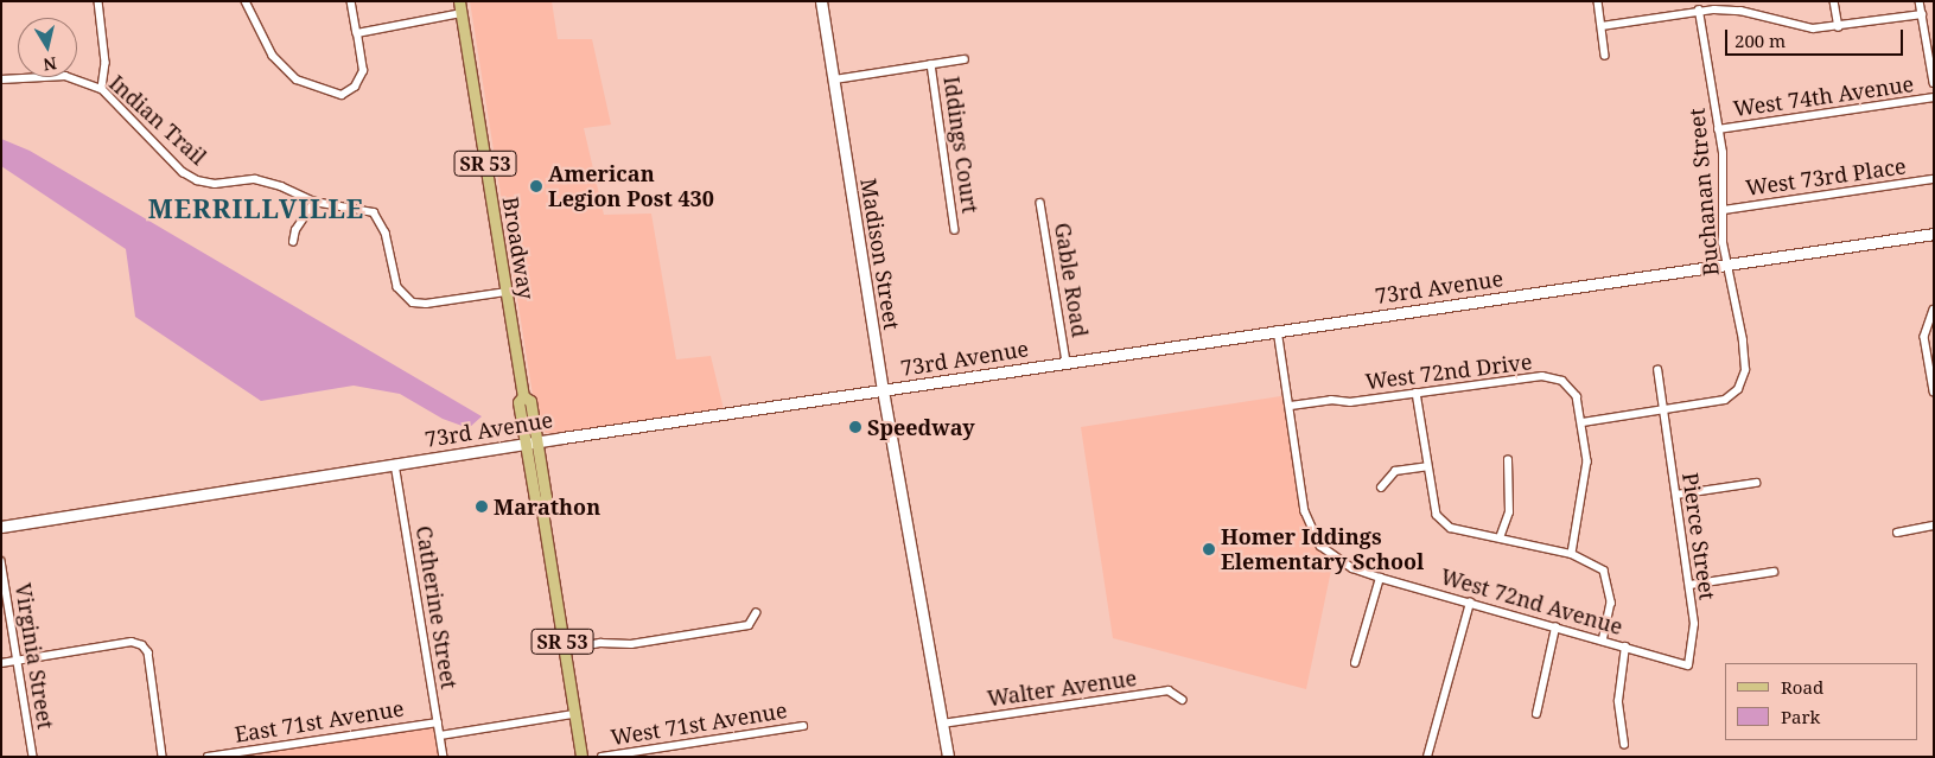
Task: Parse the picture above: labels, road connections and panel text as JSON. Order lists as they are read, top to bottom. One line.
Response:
{"streets":{"main road":["SR 53","Broadway"],"street":["West 74th Avenue","Indian Trail","Iddings Court","West 73rd Place","Buchanan Street","Madison Street","Gable Road","73rd Avenue","West 72nd Drive","Pierce Street","West 72nd Avenue","Catherine Street","Virginia Street","Walter Avenue","East 71st Avenue","West 71st Avenue"]},"crossings":[["West 74th Avenue","Buchanan Street"],["Indian Trail","Broadway"],["West 73rd Place","Buchanan Street"],["Buchanan Street","73rd Avenue"],["Buchanan Street","Pierce Street"],["Broadway","73rd Avenue"],["Madison Street","73rd Avenue"],["Madison Street","Walter Avenue"],["Gable Road","73rd Avenue"],["73rd Avenue","Catherine Street"],["West 72nd Drive","West 72nd Avenue"],["Pierce Street","West 72nd Avenue"],["Catherine Street","East 71st Avenue"]],"districts":["MERRILLVILLE"],"places":["American Legion Post 430","Speedway","Marathon","Homer Iddings Elementary School"],"legend":["Road","Park"],"scale_bar":"200 m","north":"bottom"}
